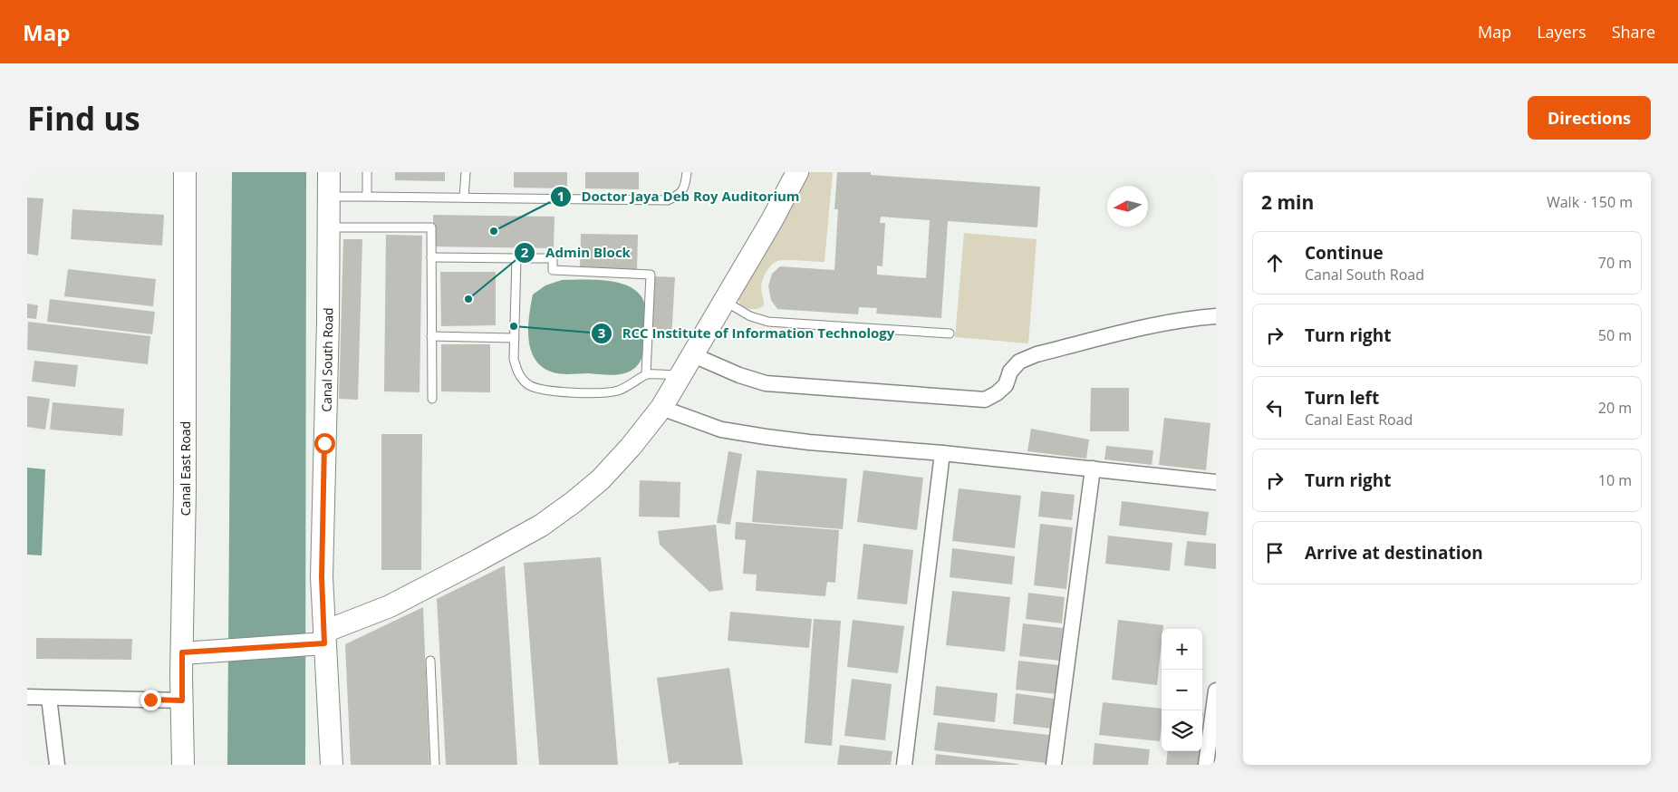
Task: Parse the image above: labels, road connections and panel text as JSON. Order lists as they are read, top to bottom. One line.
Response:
{"streets":{"street":["Canal South Road","Canal East Road"]},"places":["Doctor Jaya Deb Roy Auditorium","Admin Block","RCC Institute of Information Technology"],"north":"left","page":{"header":"Map","nav":["Map","Layers","Share"],"buttons":"Directions","title":"Find us","heading":["2 min","Walk · 150 m"],"list":[["Continue","Canal South Road","70 m"],["Turn right","50 m"],["Turn left","Canal East Road","20 m"],["Turn right","10 m"],"Arrive at destination"],"map_buttons":["+","−"]}}
